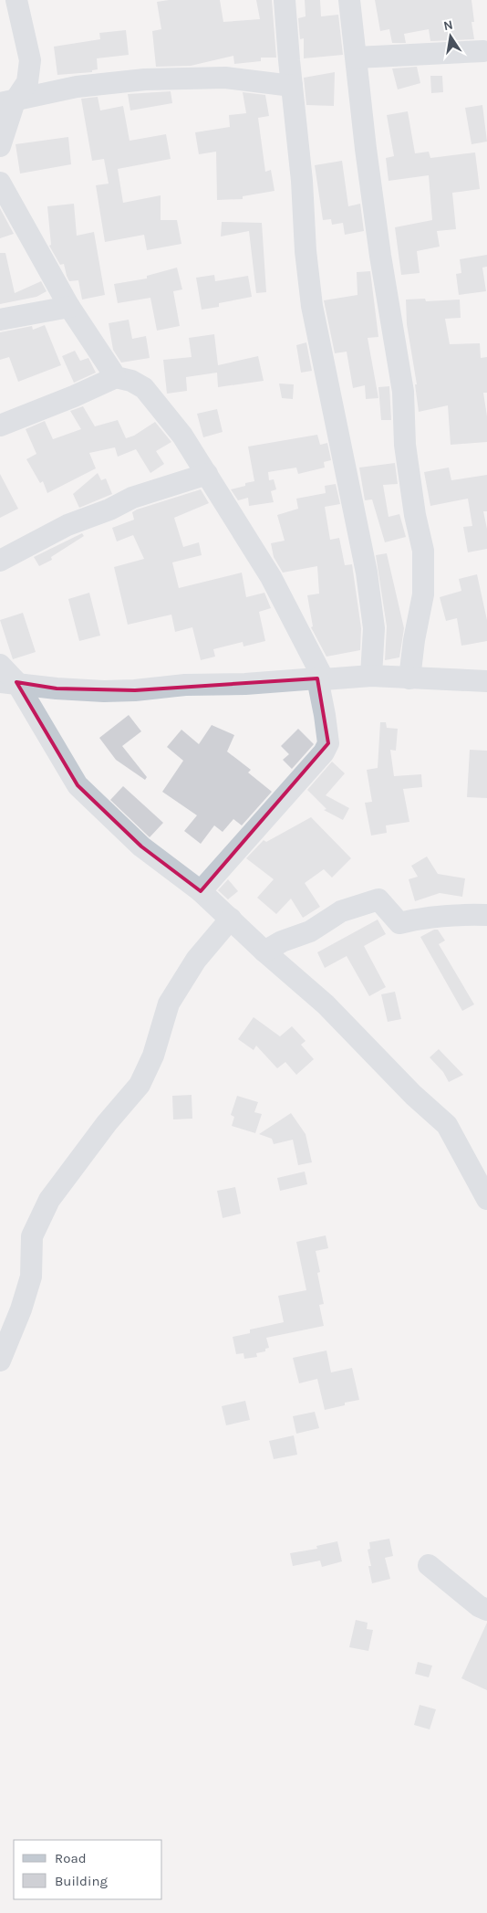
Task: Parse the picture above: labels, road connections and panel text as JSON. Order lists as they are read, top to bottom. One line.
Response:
{"legend":["Road","Building"],"north":"top"}
